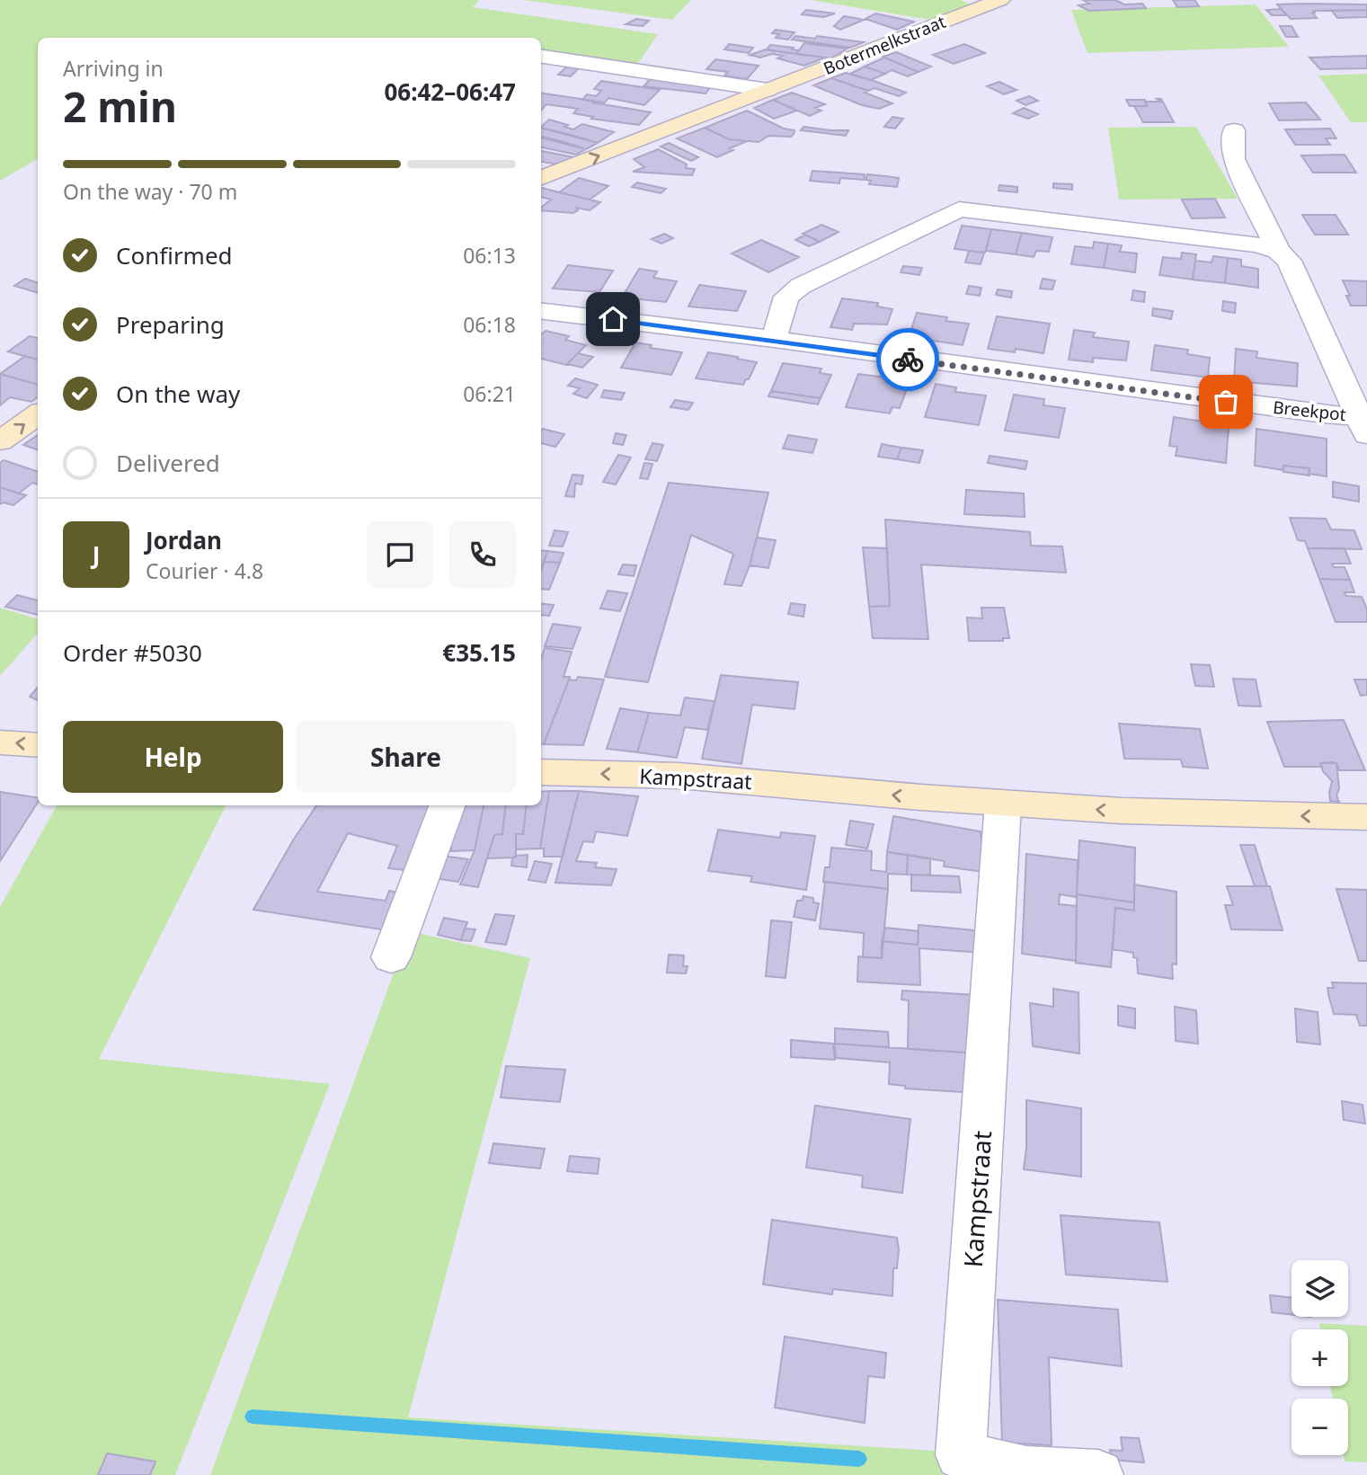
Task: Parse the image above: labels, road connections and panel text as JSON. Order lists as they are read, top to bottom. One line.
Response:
{"streets":{"street":["Botermelkstraat","Breekpot","Kampstraat"]},"one_way":["Kampstraat"],"page":{"heading":["2 min","Arriving in","06:42–06:47"],"panel":["Jordan","Courier · 4.8","Order #5030","€35.15"],"bar":"On the way · 70 m","list":[["Confirmed","06:13"],["Preparing","06:18"],["On the way","06:21"],"Delivered"],"round":"J","buttons":["Help","Share"],"map_buttons":["+","−"]}}
